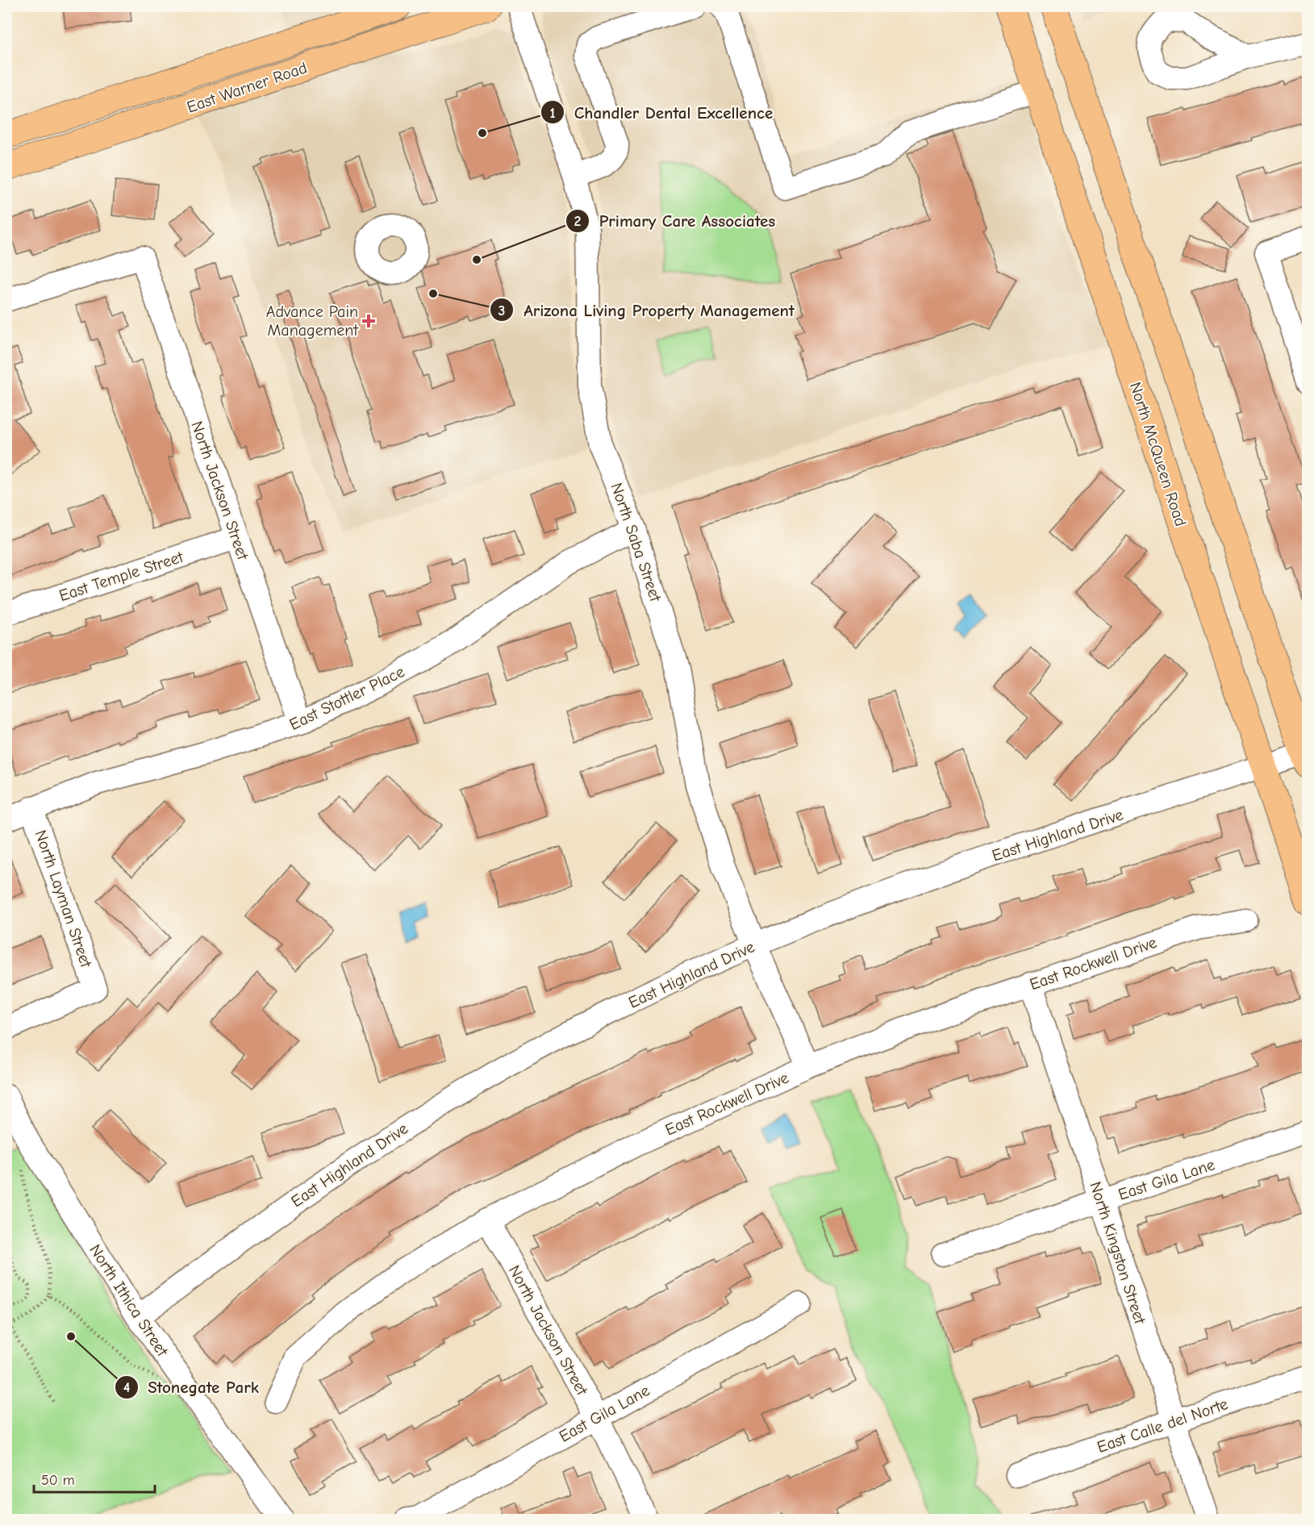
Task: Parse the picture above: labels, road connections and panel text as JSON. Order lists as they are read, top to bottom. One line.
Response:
{"streets":{"main road":["East Warner Road","North McQueen Road"],"street":["North Jackson Street","North Saba Street","East Temple Street","East Stottler Place","East Highland Drive","North Layman Street","East Rockwell Drive","East Gila Lane","North Kingston Street","North Ithica Street","East Calle del Norte"]},"crossings":[["North McQueen Road","East Highland Drive"],["North Jackson Street","East Temple Street"],["North Jackson Street","East Stottler Place"],["North Jackson Street","East Rockwell Drive"],["North Jackson Street","East Gila Lane"],["North Saba Street","East Stottler Place"],["North Saba Street","East Highland Drive"],["North Saba Street","East Rockwell Drive"],["East Stottler Place","North Layman Street"],["East Highland Drive","North Ithica Street"],["East Rockwell Drive","North Kingston Street"],["East Gila Lane","North Kingston Street"],["North Kingston Street","East Calle del Norte"]],"places":{"other":["Chandler Dental Excellence","Primary Care Associates","Arizona Living Property Management","Stonegate Park"],"health":["Advance Pain Management"]},"scale_bar":"50 m"}
